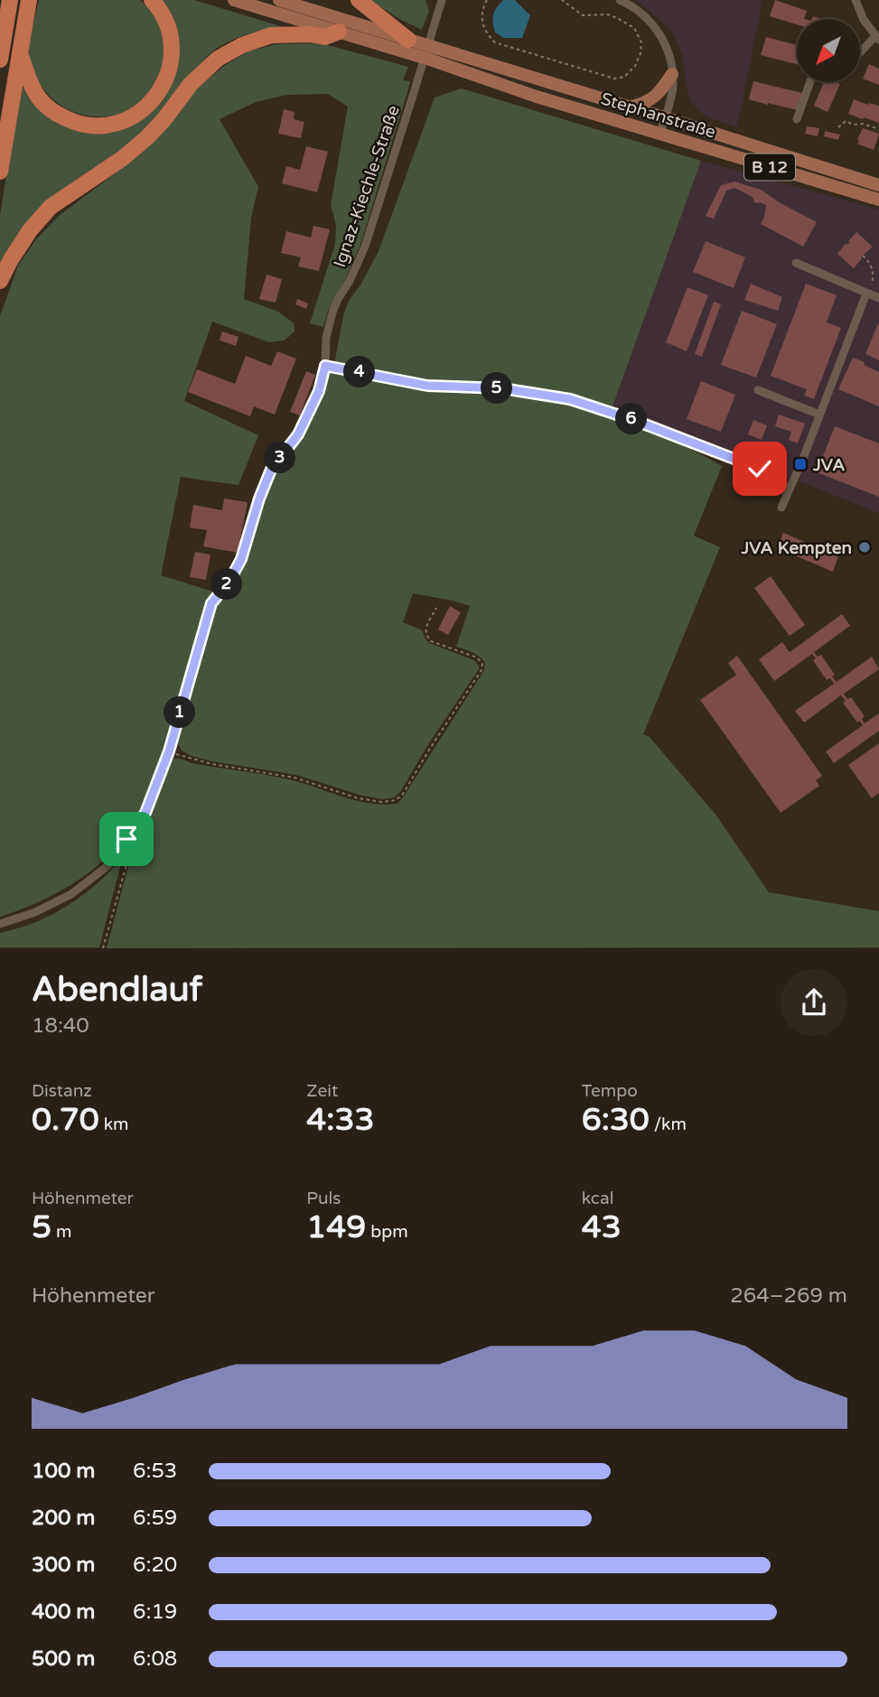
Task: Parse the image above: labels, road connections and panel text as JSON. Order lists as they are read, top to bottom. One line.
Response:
{"streets":{"main road":["Stephanstraße","B 12"],"street":["Ignaz-Kiechle-Straße"]},"crossings":[["Stephanstraße","B 12"]],"places":{"transit":["JVA"],"other":["JVA Kempten"]},"north":"bottom left","page":{"pins":["4","5","6","3","2","1"],"heading":["Abendlauf","18:40"],"stats":[["Distanz","0.70 km"],["Zeit","4:33"],["Tempo","6:30 /km"],["Höhenmeter","5 m"],["Puls","149 bpm"],["kcal","43"]],"chart":["Höhenmeter","264–269 m"],"list":[{"name":"100 m","note":"6:53"},{"name":"200 m","note":"6:59"},{"name":"300 m","note":"6:20"},{"name":"400 m","note":"6:19"},{"name":"500 m","note":"6:08"}]}}
